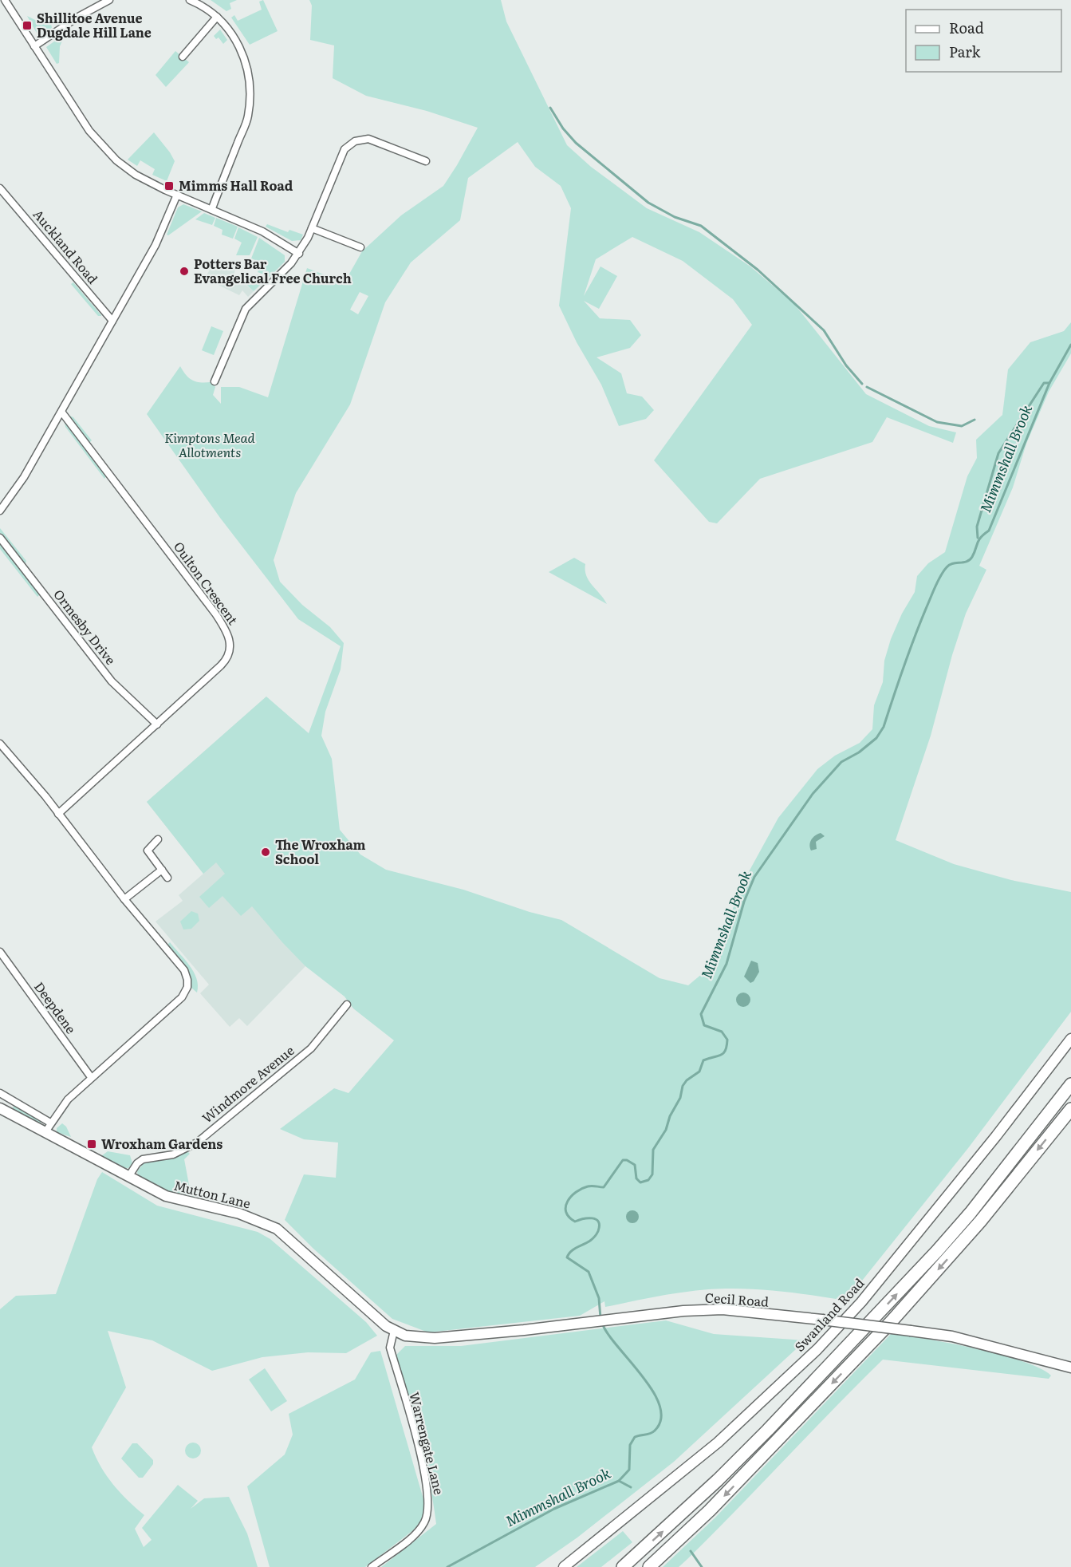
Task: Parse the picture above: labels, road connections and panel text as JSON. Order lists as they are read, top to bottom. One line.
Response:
{"streets":{"main road":["Mutton Lane","Cecil Road","Swanland Road"],"street":["Auckland Road","Oulton Crescent","Ormesby Drive","Deepdene","Windmore Avenue","Warrengate Lane"]},"crossings":[["Oulton Crescent","Ormesby Drive"],["Windmore Avenue","Mutton Lane"],["Mutton Lane","Cecil Road"],["Mutton Lane","Warrengate Lane"],["Cecil Road","Warrengate Lane"]],"water":["Mimmshall Brook"],"parks":["Kimptons Mead Allotments"],"places":{"transit":["Shillitoe Avenue Dugdale Hill Lane","Mimms Hall Road","Wroxham Gardens"],"other":["Potters Bar Evangelical Free Church","The Wroxham School"]},"legend":["Road","Park"]}
